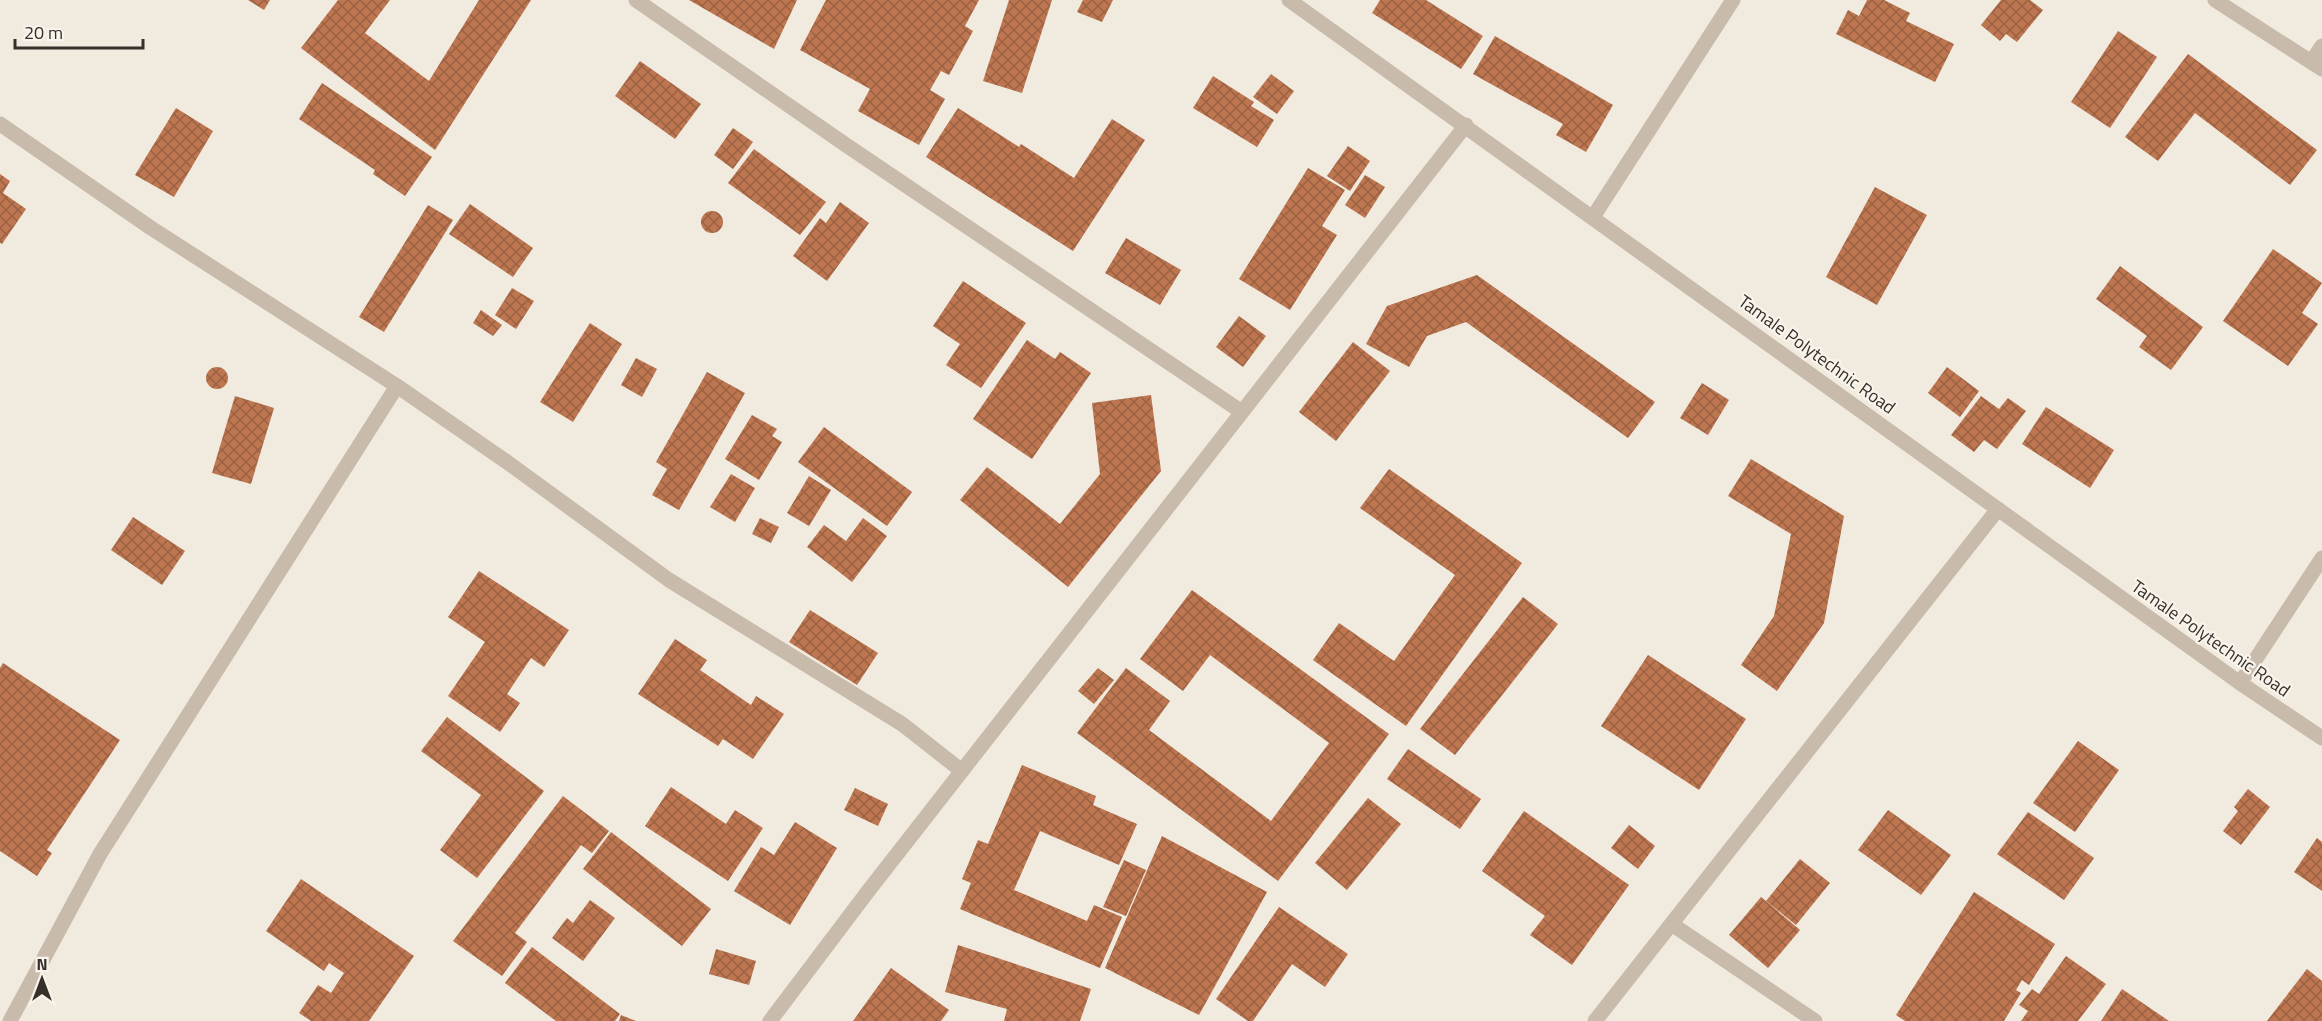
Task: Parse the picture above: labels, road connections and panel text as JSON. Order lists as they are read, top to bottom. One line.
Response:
{"streets":{"street":["Tamale Polytechnic Road"]},"scale_bar":"20 m","north":"top"}
